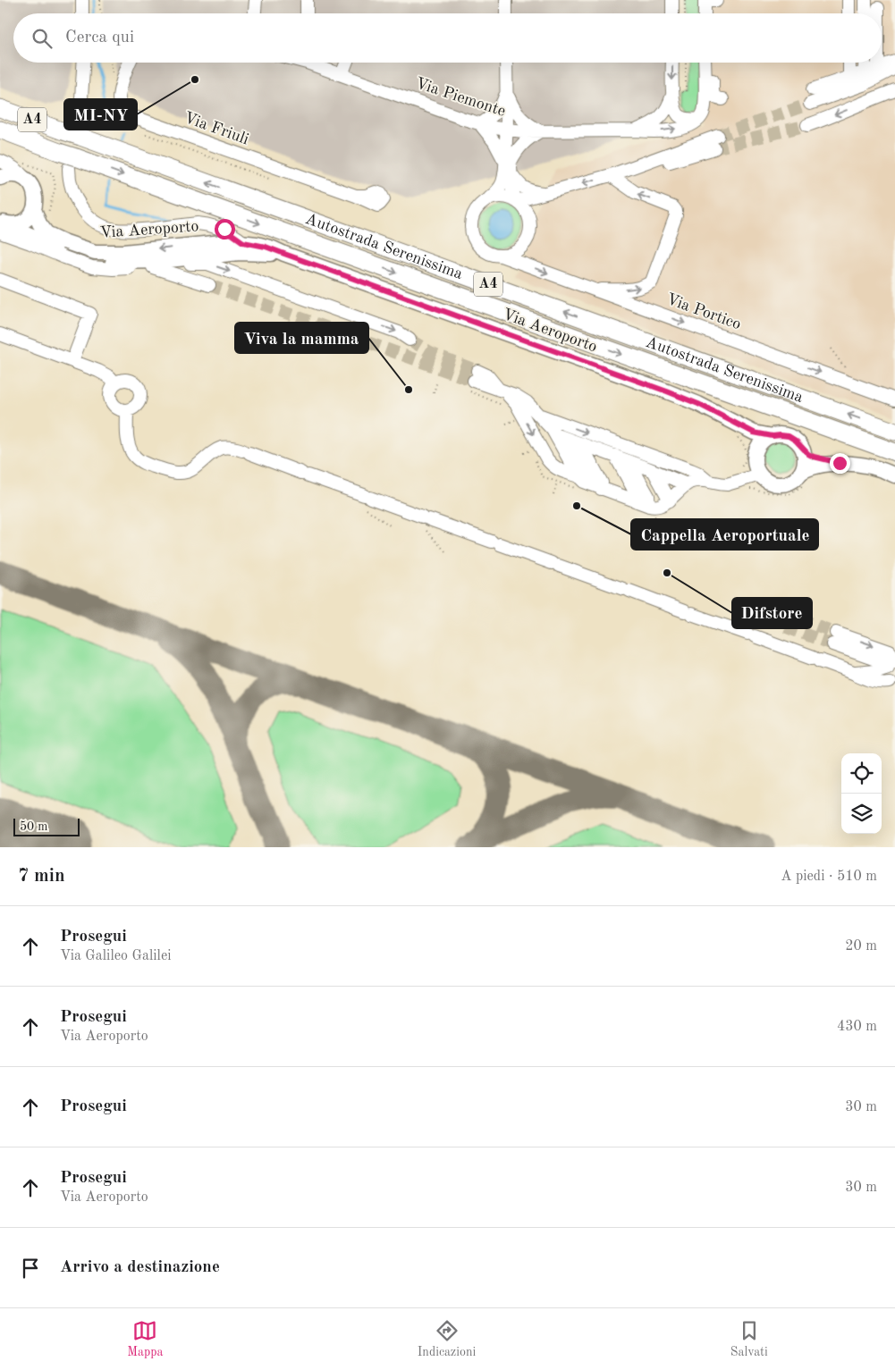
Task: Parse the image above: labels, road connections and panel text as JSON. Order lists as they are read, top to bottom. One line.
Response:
{"streets":{"highway":["A4","Autostrada Serenissima"],"main road":["Via Aeroporto"],"street":["Via Piemonte","Via Friuli","Via Portico"]},"one_way":["Via Portico"],"places":["MI-NY","Viva la mamma","Cappella Aeroportuale","Difstore"],"scale_bar":"50 m","page":{"search":"Cerca qui","scale":"50 m","heading":["7 min","A piedi · 510 m"],"list":[["Prosegui","Via Galileo Galilei","20 m"],["Prosegui","Via Aeroporto","430 m"],["Prosegui","30 m"],["Prosegui","Via Aeroporto","30 m"],"Arrivo a destinazione"],"nav":["Mappa","Indicazioni","Salvati"]}}
